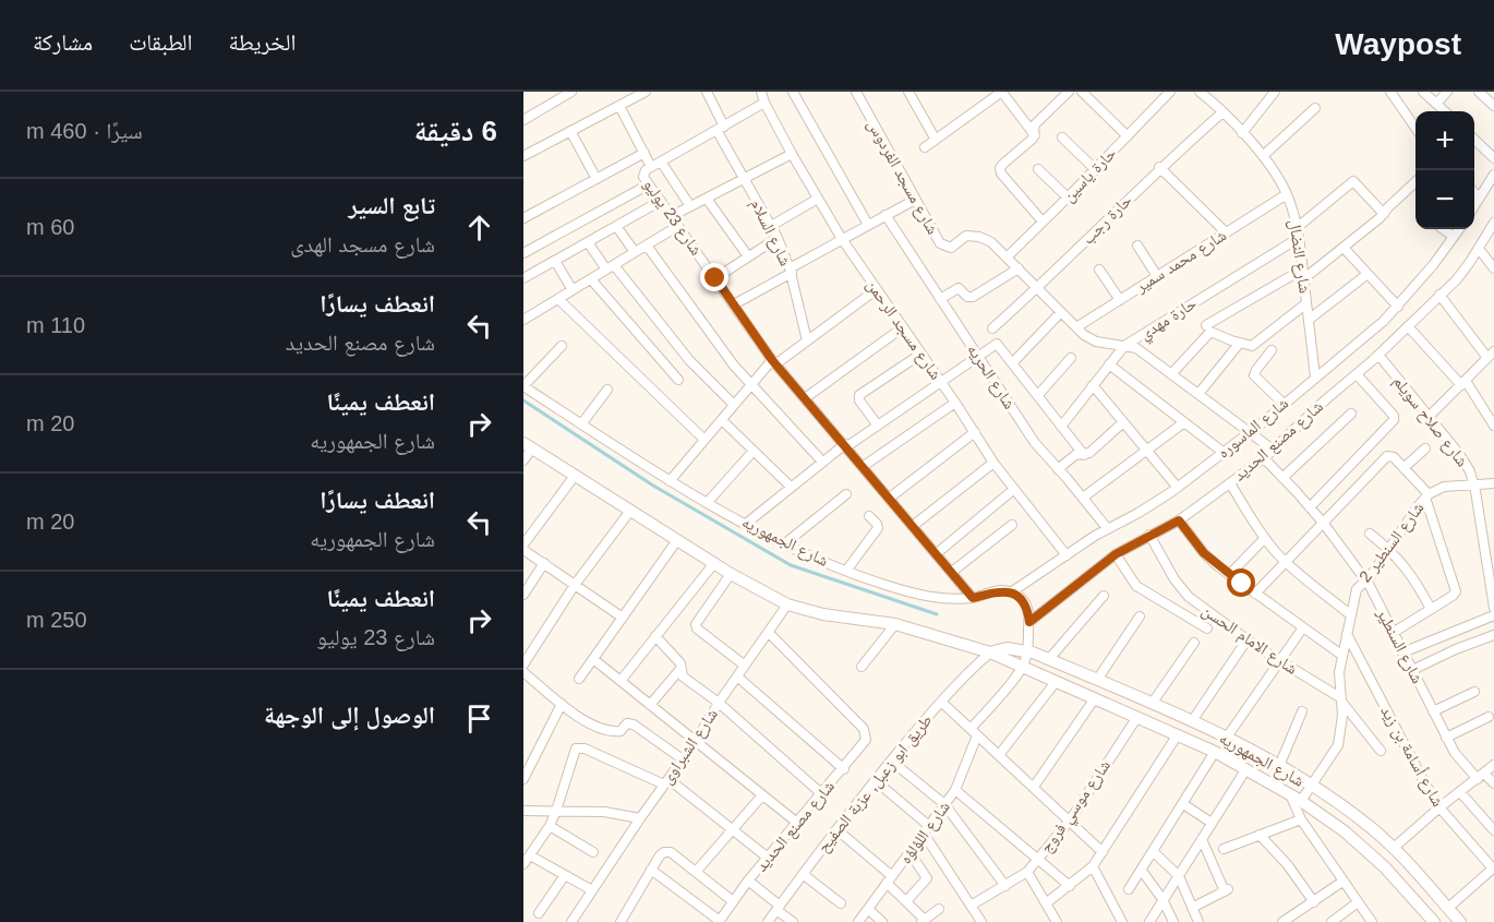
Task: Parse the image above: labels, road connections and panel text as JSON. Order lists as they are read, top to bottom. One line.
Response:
{"streets":{"main road":["شارع الجمهوريه"],"street":["حارة ياسين","شارع مسجد الفردوس","شارع 23 يوليو","حارة رجب","شارع السلام","شارع النضال","شارع محمد سمير","حارة مهدي","شارع مسجد الرحمن","شارع الحريه","شارع صلاح سويلم","شارع الماسوره","شارع مصنع الحديد","شارع السنطير 2","شارع الامام الحسن","شارع السنطير","شارع الشبراوى","شارع أسامة بن زيد","طريق ابو زعبل, عزبة الصفيح","شارع موسي فروج","شارع اللؤلؤه"]},"crossings":[["حارة ياسين","شارع مسجد الفردوس"],["شارع مسجد الفردوس","حارة رجب"],["شارع مسجد الفردوس","شارع محمد سمير"],["شارع مسجد الفردوس","حارة مهدي"],["شارع مسجد الفردوس","شارع الماسوره"],["شارع مسجد الفردوس","شارع مصنع الحديد"],["شارع 23 يوليو","شارع الجمهوريه"],["حارة رجب","شارع النضال"],["شارع النضال","شارع محمد سمير"],["شارع النضال","حارة مهدي"],["شارع النضال","شارع الماسوره"],["شارع مسجد الرحمن","شارع الماسوره"],["شارع الحريه","شارع الماسوره"],["شارع صلاح سويلم","شارع مصنع الحديد"],["شارع صلاح سويلم","شارع السنطير 2"],["شارع الماسوره","شارع الجمهوريه"],["شارع مصنع الحديد","شارع الامام الحسن"],["شارع مصنع الحديد","شارع السنطير"],["شارع مصنع الحديد","شارع الشبراوى"],["شارع الجمهوريه","شارع السنطير 2"],["شارع الجمهوريه","شارع الشبراوى"],["شارع الجمهوريه","طريق ابو زعبل, عزبة الصفيح"],["شارع الجمهوريه","شارع موسي فروج"],["شارع الجمهوريه","شارع اللؤلؤه"],["شارع السنطير 2","شارع الامام الحسن"],["شارع السنطير 2","شارع السنطير"],["شارع السنطير 2","شارع أسامة بن زيد"]],"page":{"header":"Waypost","nav":["الخريطة","الطبقات","مشاركة"],"heading":["6 دقيقة","سيرًا · 460 m"],"map_buttons":["+","−"],"list":[["تابع السير","شارع مسجد الهدى","60 m"],["انعطف يسارًا","شارع مصنع الحديد","110 m"],["انعطف يمينًا","شارع الجمهوريه","20 m"],["انعطف يسارًا","شارع الجمهوريه","20 m"],["انعطف يمينًا","شارع 23 يوليو","250 m"],"الوصول إلى الوجهة"]}}
